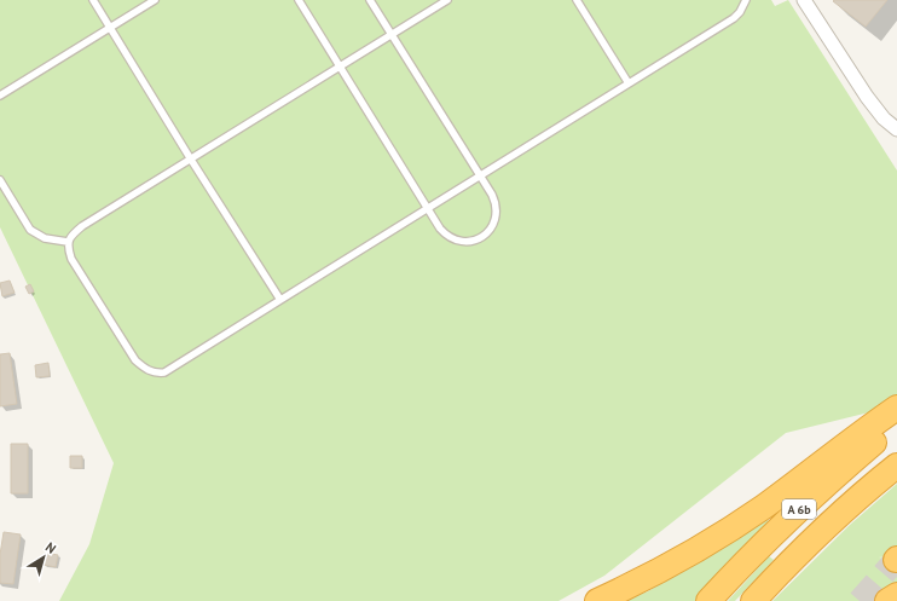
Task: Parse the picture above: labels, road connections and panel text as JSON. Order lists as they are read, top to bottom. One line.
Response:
{"streets":{"highway":["A 6b"]},"north":"top right"}
